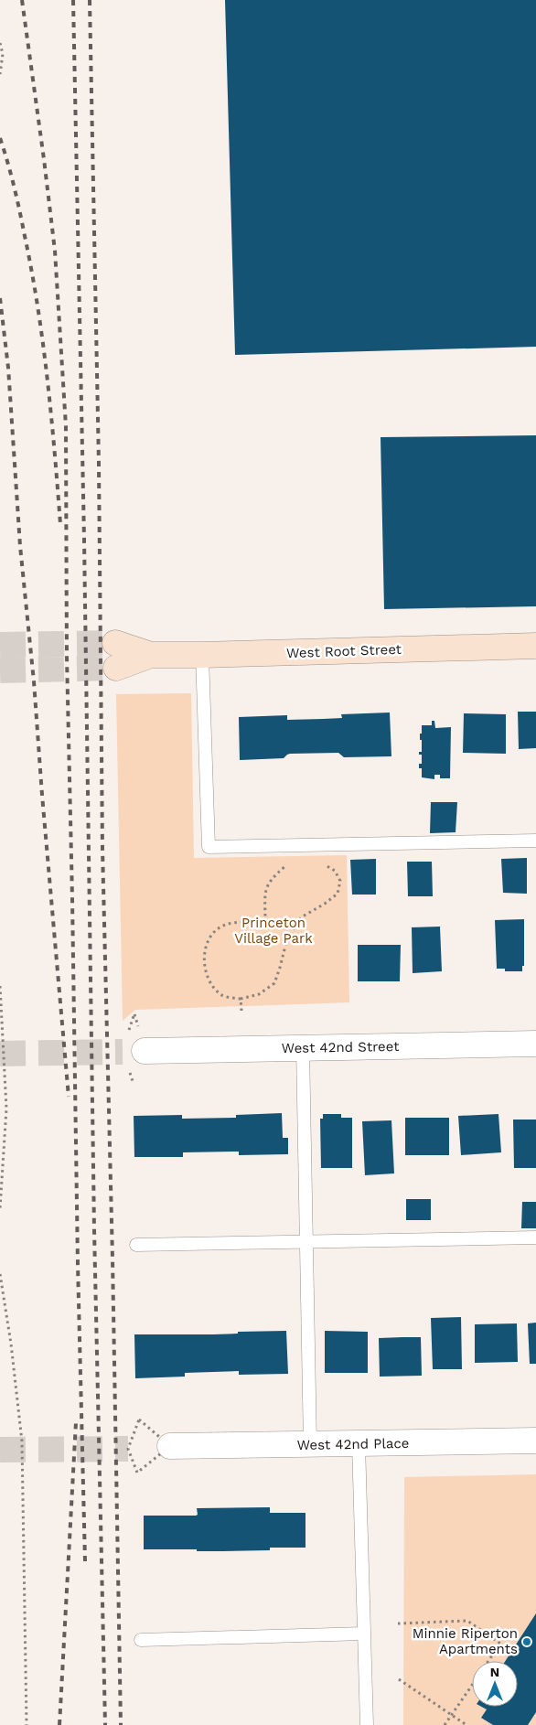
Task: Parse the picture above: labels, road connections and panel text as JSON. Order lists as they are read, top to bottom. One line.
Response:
{"streets":{"street":["West Root Street","West 42nd Street","West 42nd Place"]},"parks":["Princeton Village Park"],"places":["Minnie Riperton Apartments"],"north":"top"}
